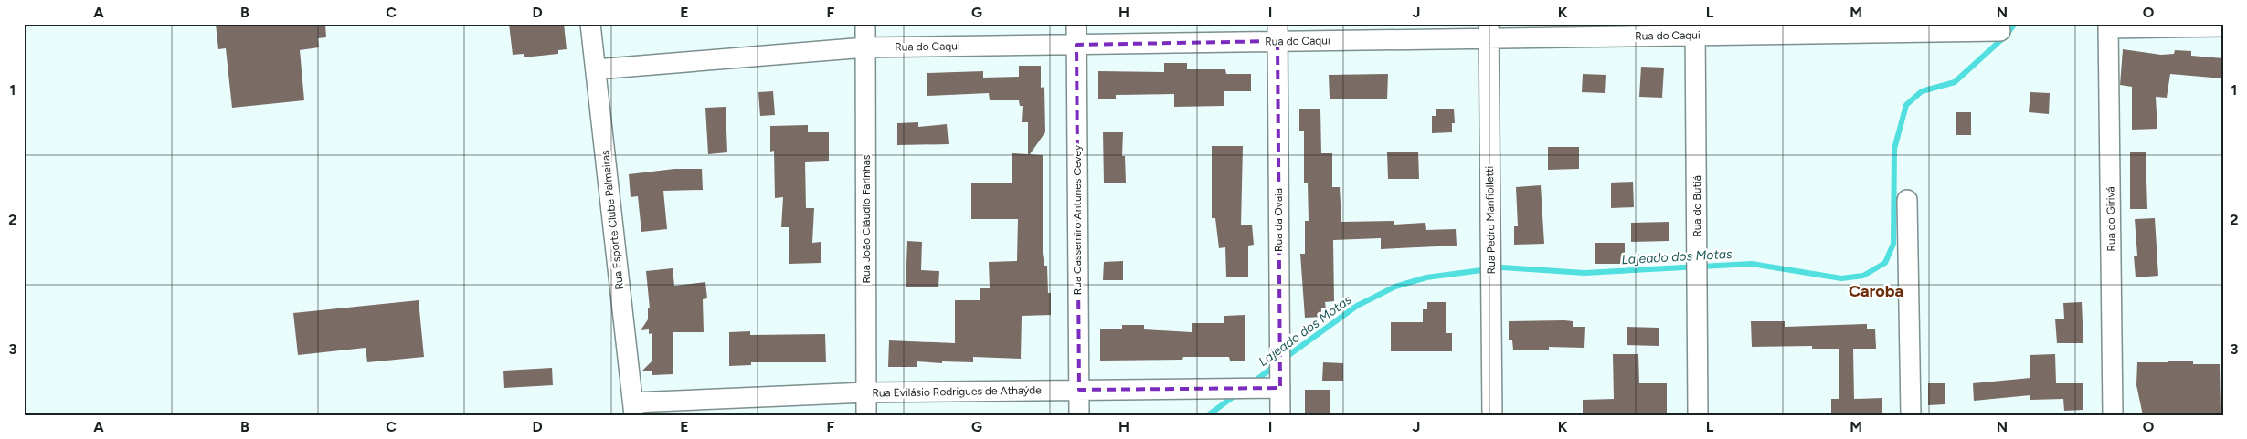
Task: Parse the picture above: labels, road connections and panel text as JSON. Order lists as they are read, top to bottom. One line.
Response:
{"streets":{"street":["Rua do Caqui","Rua do Butiá","Rua João Cláudio Farinhas","Rua do Girivá","Rua Esporte Clube Palmeiras","Rua Cassemiro Antunes Cevey","Rua da Ovaia","Rua Pedro Manfiolletti","Rua Evilásio Rodrigues de Athaýde"]},"crossings":[["Rua do Caqui","Rua do Butiá"],["Rua do Caqui","Rua João Cláudio Farinhas"],["Rua do Caqui","Rua Esporte Clube Palmeiras"],["Rua do Caqui","Rua Cassemiro Antunes Cevey"],["Rua do Caqui","Rua da Ovaia"],["Rua do Caqui","Rua Pedro Manfiolletti"],["Rua João Cláudio Farinhas","Rua Evilásio Rodrigues de Athaýde"],["Rua Esporte Clube Palmeiras","Rua Evilásio Rodrigues de Athaýde"],["Rua Cassemiro Antunes Cevey","Rua Evilásio Rodrigues de Athaýde"],["Rua da Ovaia","Rua Evilásio Rodrigues de Athaýde"]],"districts":["Caroba"],"water":["Lajeado dos Motas"],"grid":{"columns":["A","B","C","D","E","F","G","H","I","J","K","L","M","N","O"],"rows":["1","2","3"]}}
